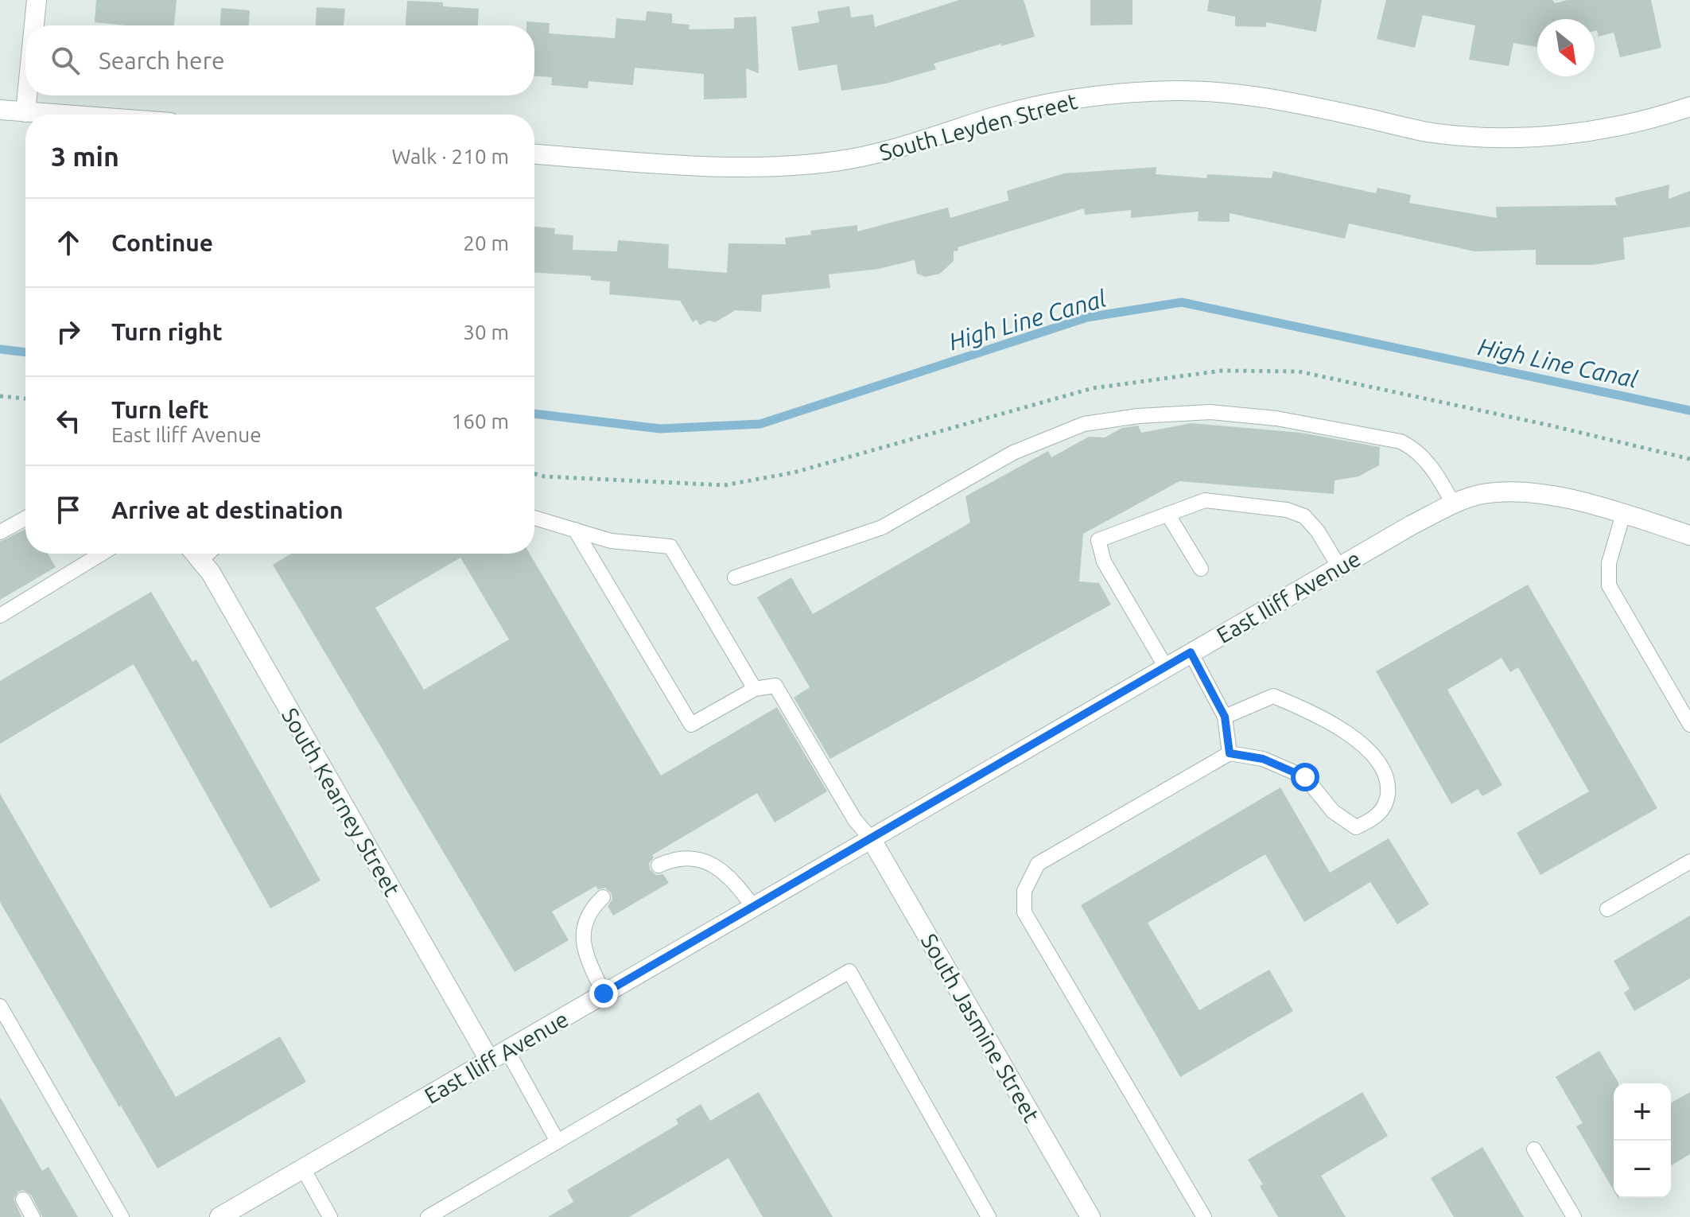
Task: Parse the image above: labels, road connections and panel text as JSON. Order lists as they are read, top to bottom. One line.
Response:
{"streets":{"street":["South Leyden Street","East Iliff Avenue","South Kearney Street","South Jasmine Street"]},"crossings":[["East Iliff Avenue","South Kearney Street"],["East Iliff Avenue","South Jasmine Street"]],"water":["High Line Canal"],"north":"bottom right","page":{"search":"Search here","heading":["3 min","Walk · 210 m"],"list":[["Continue","20 m"],["Turn right","30 m"],["Turn left","East Iliff Avenue","160 m"],"Arrive at destination"],"map_buttons":["+","−"]}}
